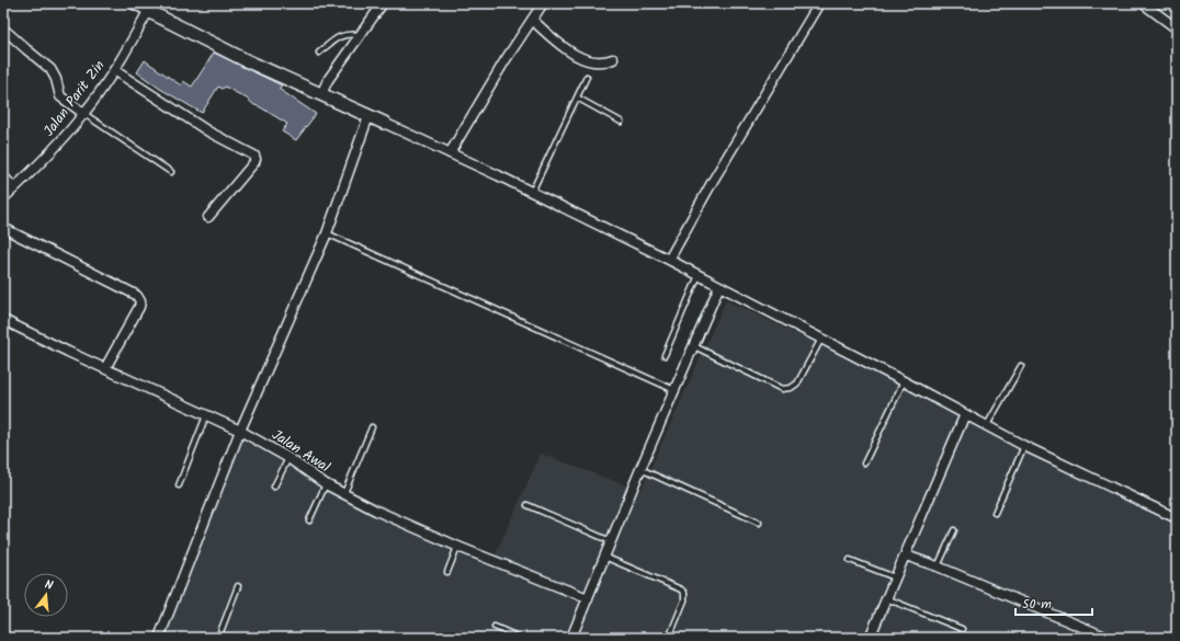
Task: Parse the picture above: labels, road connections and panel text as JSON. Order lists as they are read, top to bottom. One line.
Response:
{"streets":{"street":["Jalan Parit Zin","Jalan Awal"]},"scale_bar":"50 m","north":"top"}
